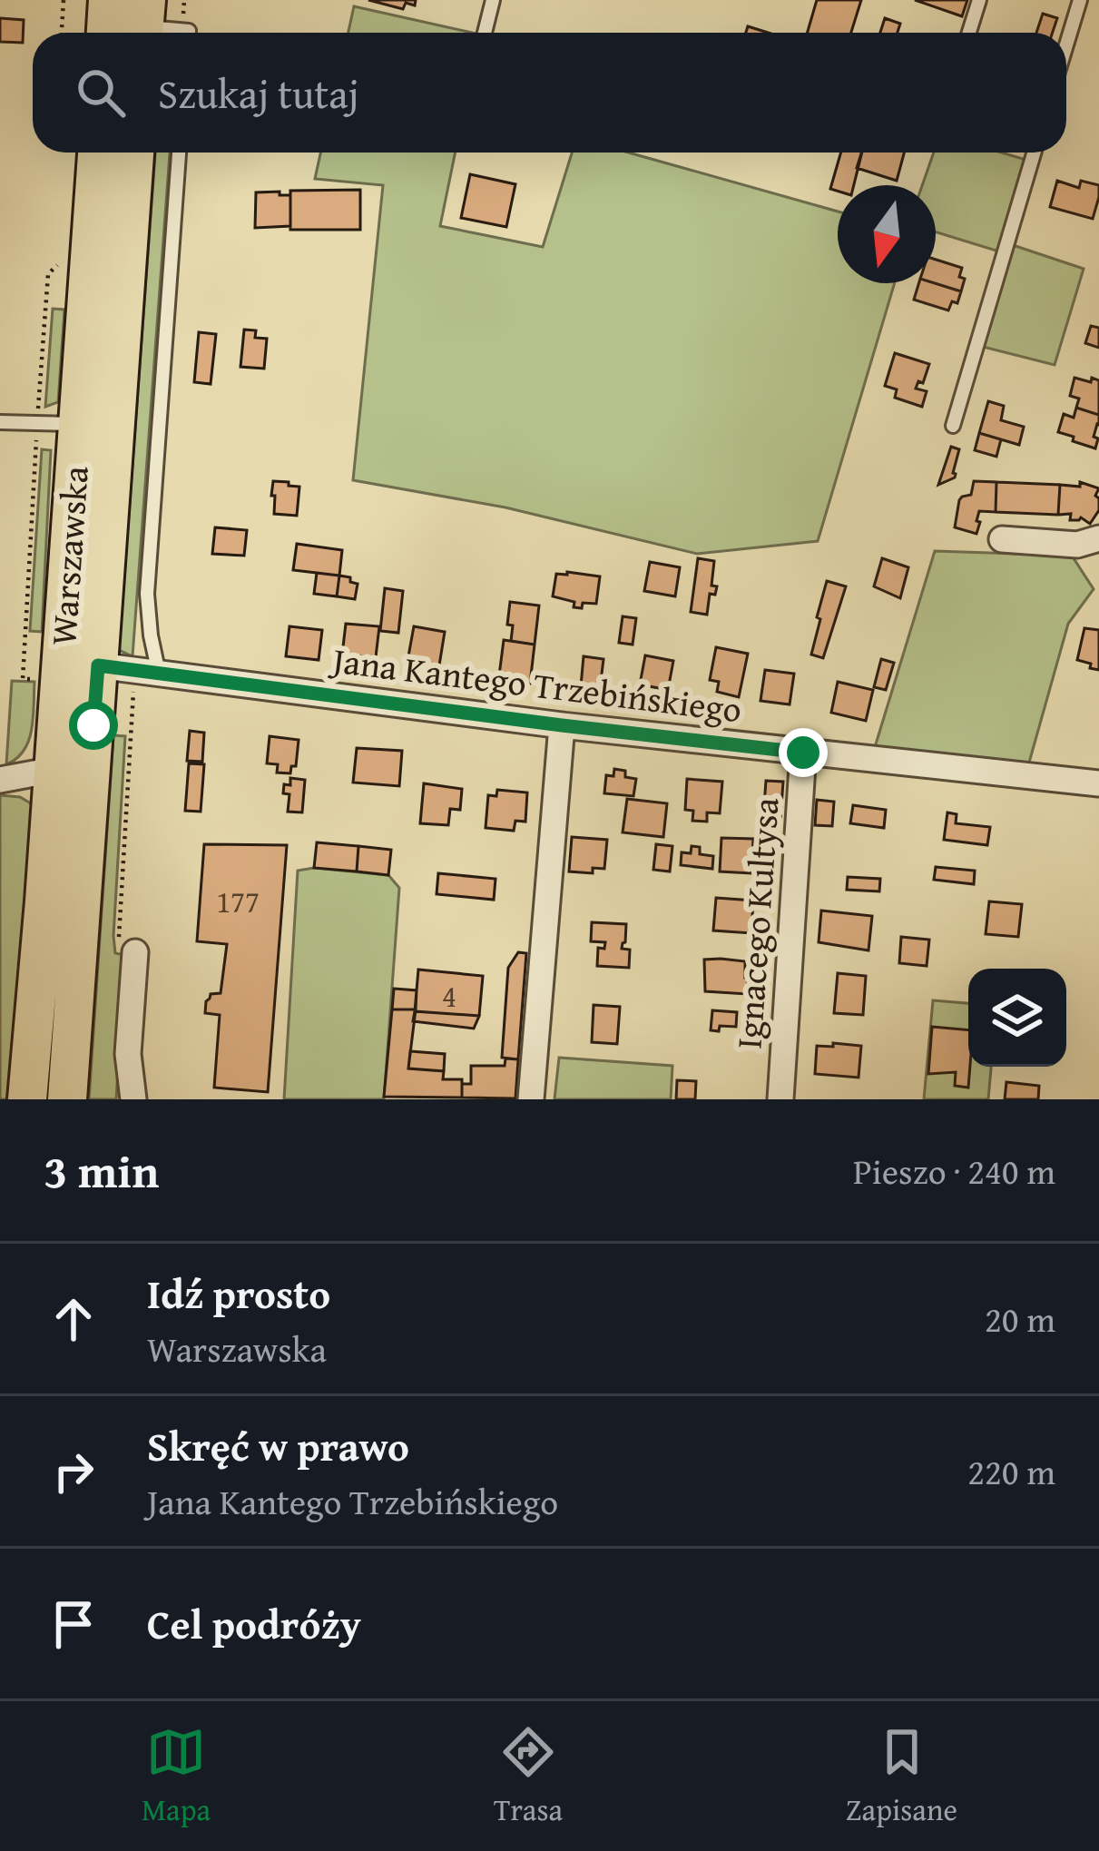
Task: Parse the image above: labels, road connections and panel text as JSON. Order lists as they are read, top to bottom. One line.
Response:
{"streets":{"main road":["Warszawska"],"street":["Jana Kantego Trzebińskiego","Ignacego Kultysa"]},"crossings":[["Warszawska","Jana Kantego Trzebińskiego"],["Jana Kantego Trzebińskiego","Ignacego Kultysa"]],"house_numbers":["177","4"],"north":"bottom","page":{"search":"Szukaj tutaj","heading":["3 min","Pieszo · 240 m"],"list":[["Idź prosto","Warszawska","20 m"],["Skręć w prawo","Jana Kantego Trzebińskiego","220 m"],"Cel podróży"],"nav":["Mapa","Trasa","Zapisane"]}}
